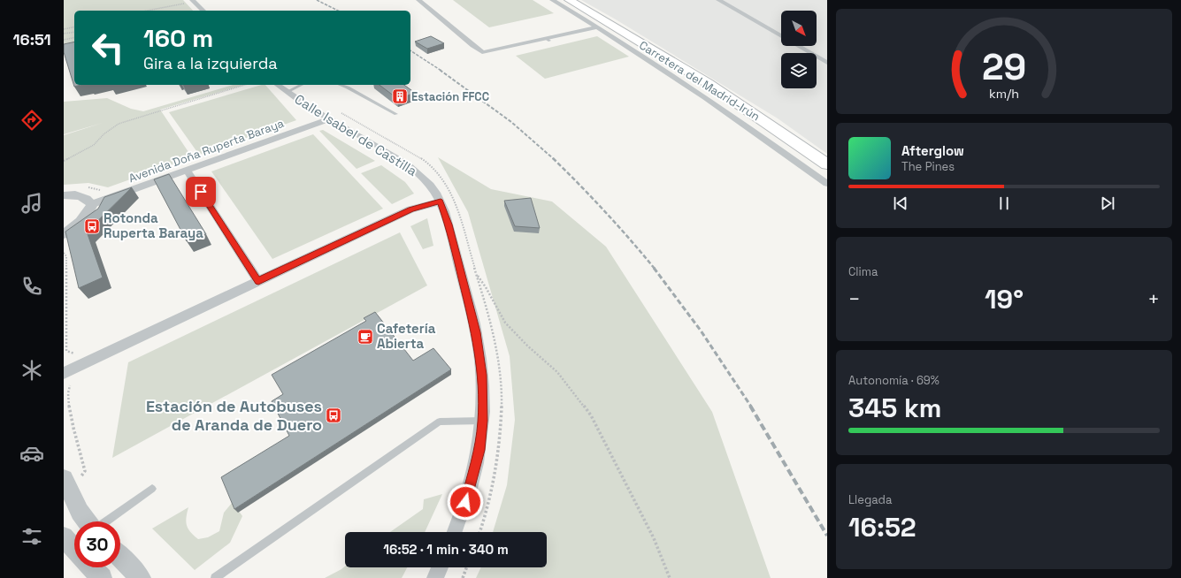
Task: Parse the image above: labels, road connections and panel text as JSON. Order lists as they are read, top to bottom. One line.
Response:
{"streets":{"highway":["Carretera del Madrid-Irún"],"street":["Calle Isabel de Castilla","Avenida Doña Ruperta Baraya"]},"crossings":[["Calle Isabel de Castilla","Avenida Doña Ruperta Baraya"]],"places":{"building":["Estación FFCC"],"bus stop":["Rotonda Ruperta Baraya","Estación de Autobuses de Aranda de Duero"],"cafe":["Cafetería Abierta"]},"north":"bottom right","page":{"tabs":"16:51","turn":["160 m","Gira a la izquierda"],"song":["Afterglow","The Pines"],"tile":["Clima",["Autonomía · 69%","345 km"],["Llegada","16:52"]],"heat":["−","19°","+"],"limit":"30","trip":"16:52 · 1 min · 340 m","gauge":["29","km/h"]}}
